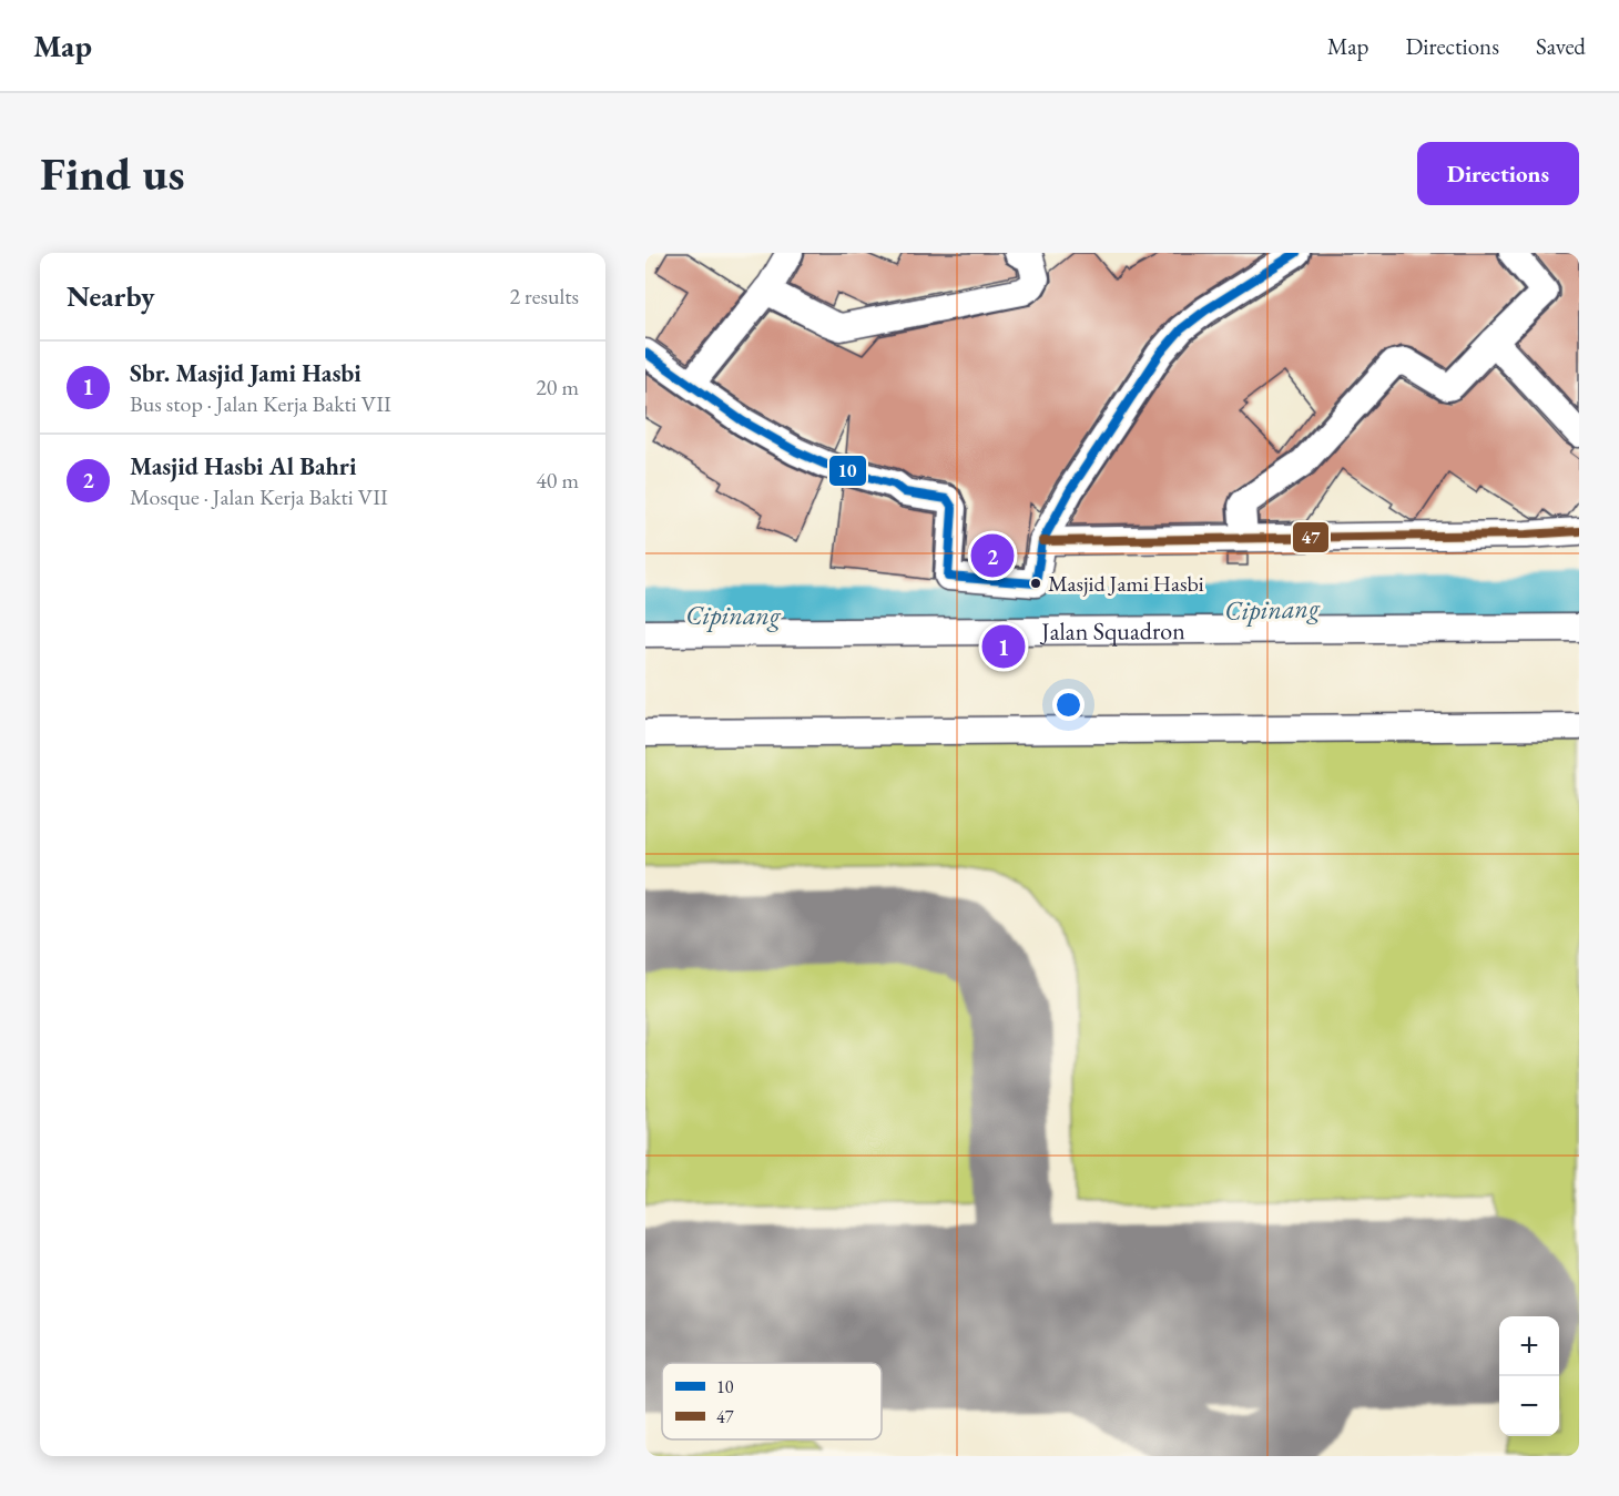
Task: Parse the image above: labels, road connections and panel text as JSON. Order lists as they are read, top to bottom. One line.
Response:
{"streets":{"street":["Jalan Squadron"]},"water":["Cipinang"],"places":["Masjid Jami Hasbi"],"lines":["transit line 10","transit line 47"],"legend":["10","47"],"page":{"header":"Map","nav":["Map","Directions","Saved"],"buttons":"Directions","title":"Find us","heading":["Nearby","2 results"],"list":[{"mark":"1","name":"Sbr. Masjid Jami Hasbi","note":"Bus stop · Jalan Kerja Bakti VII","value":"20 m"},{"mark":"2","name":"Masjid Hasbi Al Bahri","note":"Mosque · Jalan Kerja Bakti VII","value":"40 m"}],"pins":["2","1"],"map_buttons":["+","−"]}}
